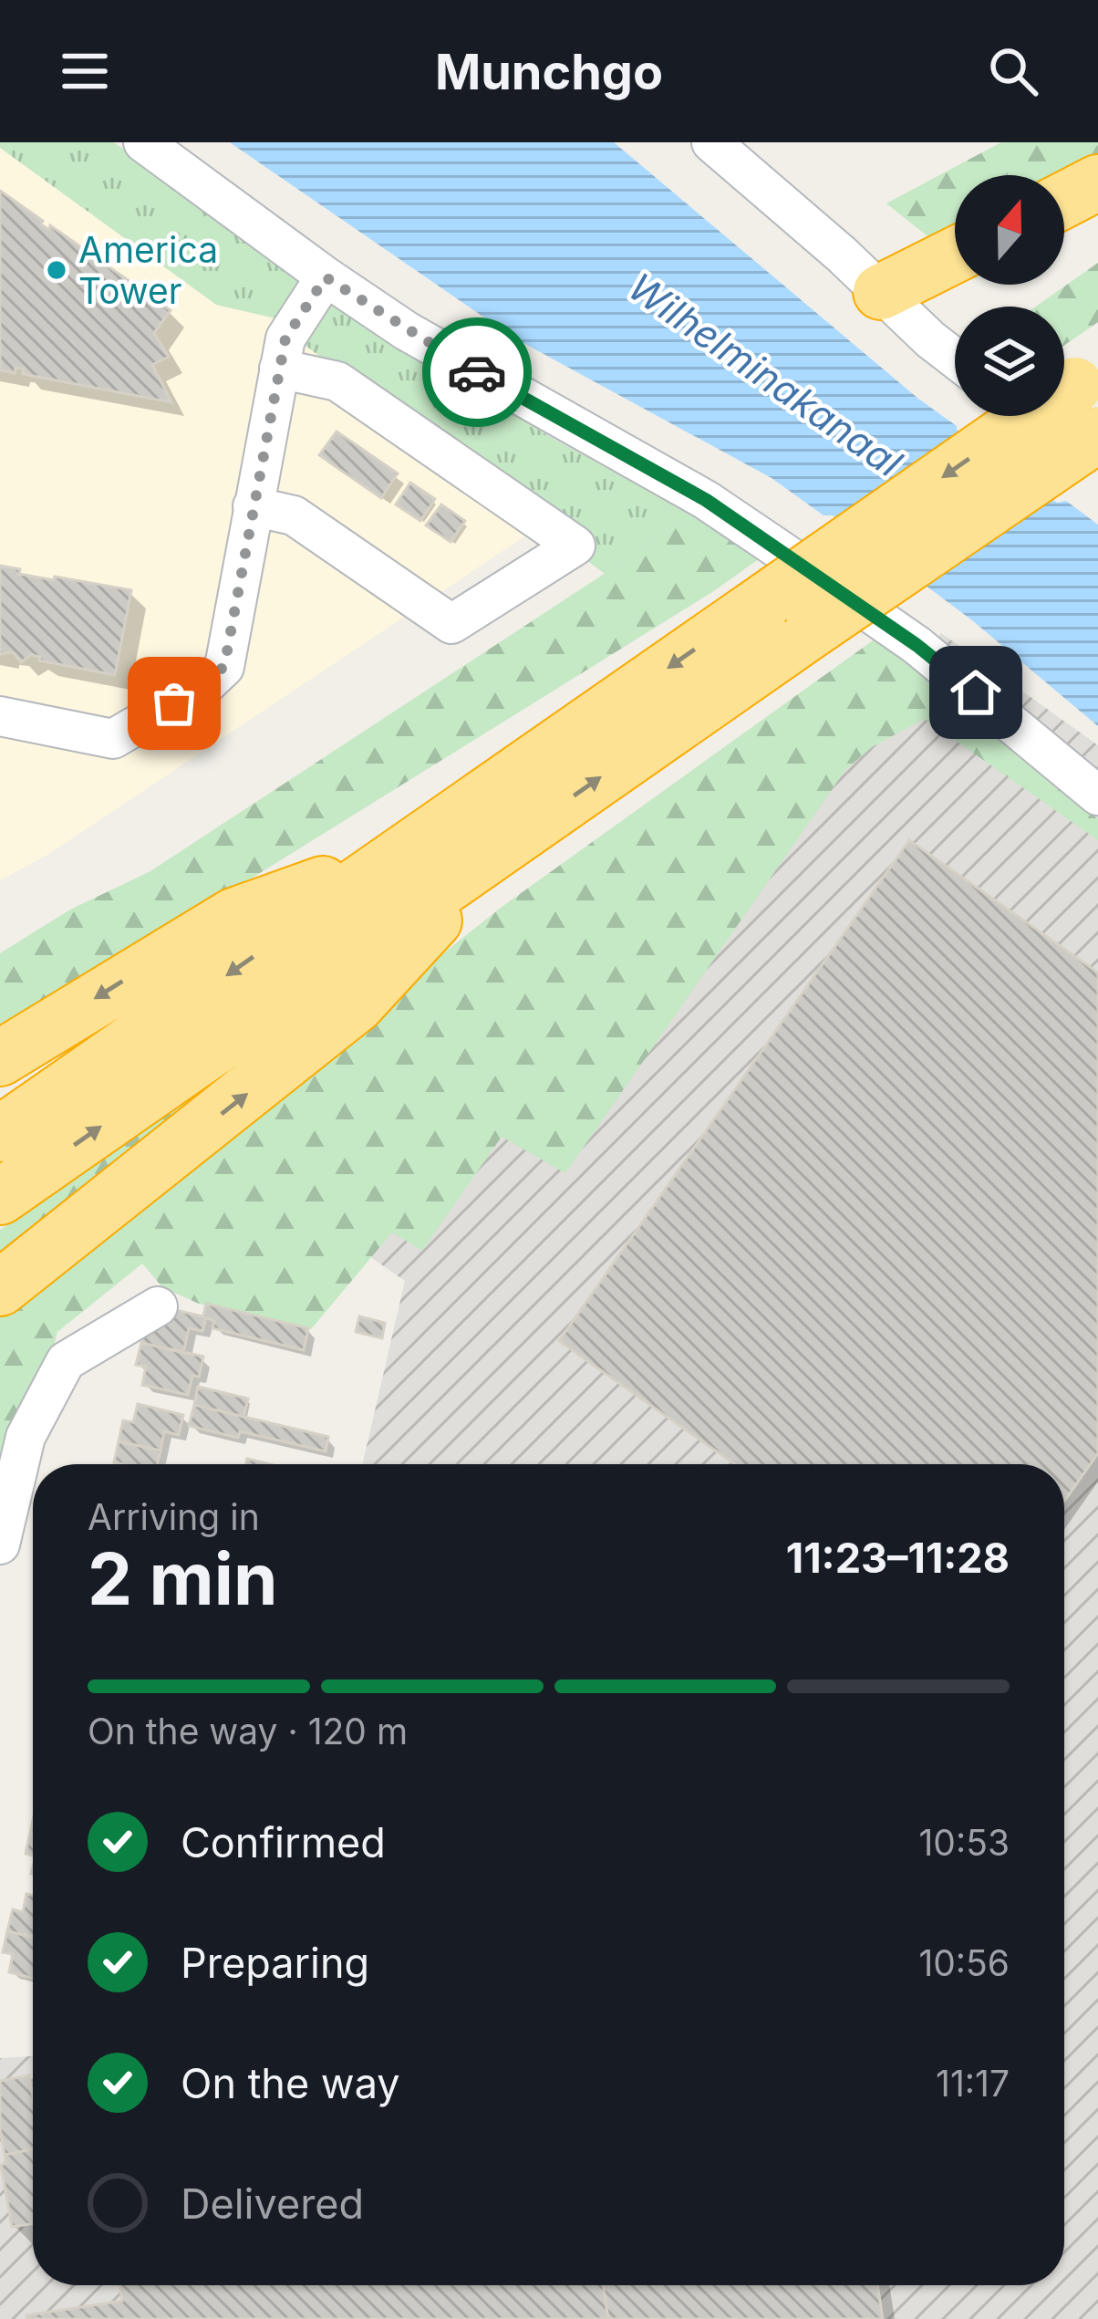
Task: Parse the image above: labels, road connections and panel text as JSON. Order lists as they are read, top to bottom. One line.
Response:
{"water":["Wilhelminakanaal"],"places":["America Tower"],"north":"top","page":{"header":"Munchgo","heading":["2 min","Arriving in","11:23–11:28"],"bar":"On the way · 120 m","list":[["Confirmed","10:53"],["Preparing","10:56"],["On the way","11:17"],"Delivered"]}}
